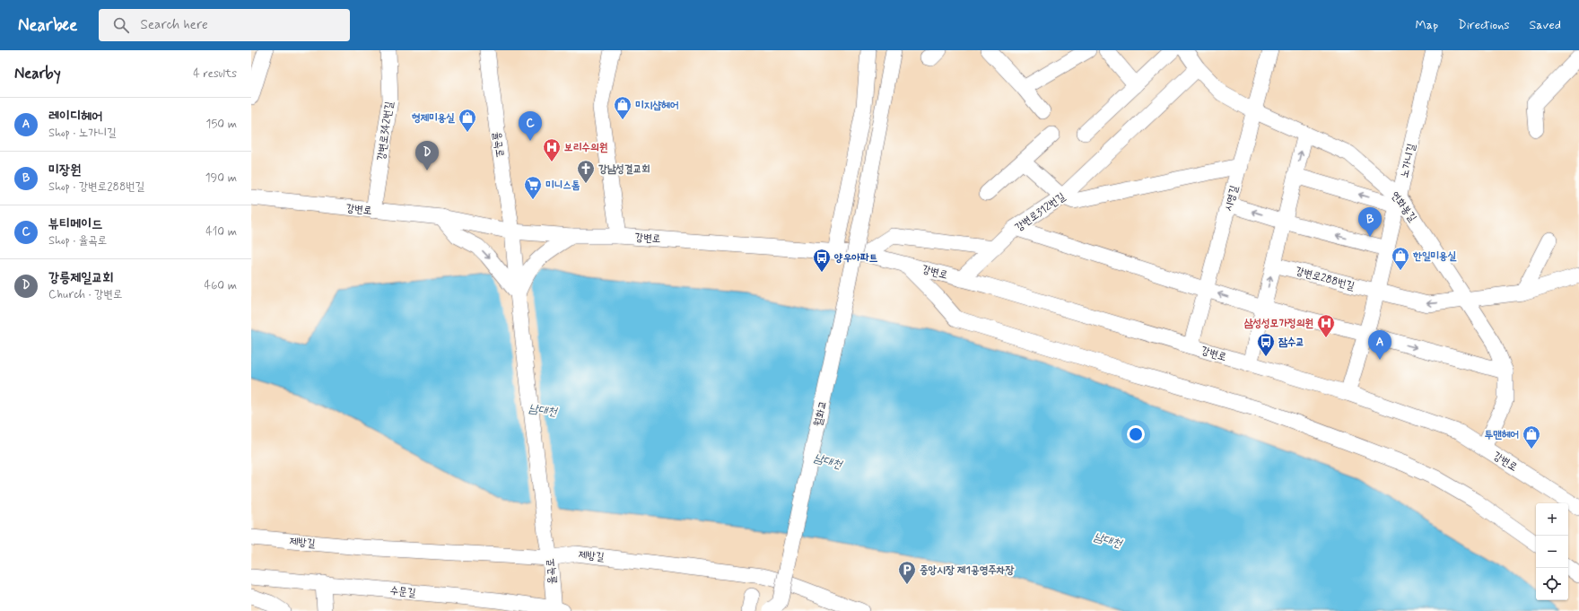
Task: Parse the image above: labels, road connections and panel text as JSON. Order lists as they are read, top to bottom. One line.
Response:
{"streets":{"street":["강변로342번길","율곡로","노가니길","시영길","연화봉길","강변로","강변로312번길","강변로288번길","월화교","제방길","수문길"]},"crossings":[["강변로342번길","강변로"],["율곡로","강변로"],["율곡로","제방길"],["율곡로","수문길"],["노가니길","연화봉길"],["노가니길","강변로"],["노가니길","강변로288번길"],["시영길","연화봉길"],["시영길","강변로"],["연화봉길","강변로"],["연화봉길","강변로312번길"],["강변로","강변로312번길"]],"water":["남대천"],"places":{"shop":["미지샵헤어","형제미용실","한일미용실","투맨헤어"],"hospital":["보리수의원","삼성성모가정의원"],"church":["강남성결교회"],"supermarket":["미니스톰"],"bus stop":["양우아파트","잠수교"],"parking":["중앙시장 제1공영주차장"]},"page":{"header":"Nearbee","search":"Search here","nav":["Map","Directions","Saved"],"heading":["Nearby","4 results"],"list":[{"mark":"A","name":"레이디헤어","note":"Shop · 노가니길","value":"150 m"},{"mark":"B","name":"미장원","note":"Shop · 강변로288번길","value":"190 m"},{"mark":"C","name":"뷰티메이드","note":"Shop · 율곡로","value":"410 m"},{"mark":"D","name":"강릉제일교회","note":"Church · 강변로","value":"460 m"}],"pins":["C","D","B","A"],"map_buttons":["+","−"]}}
